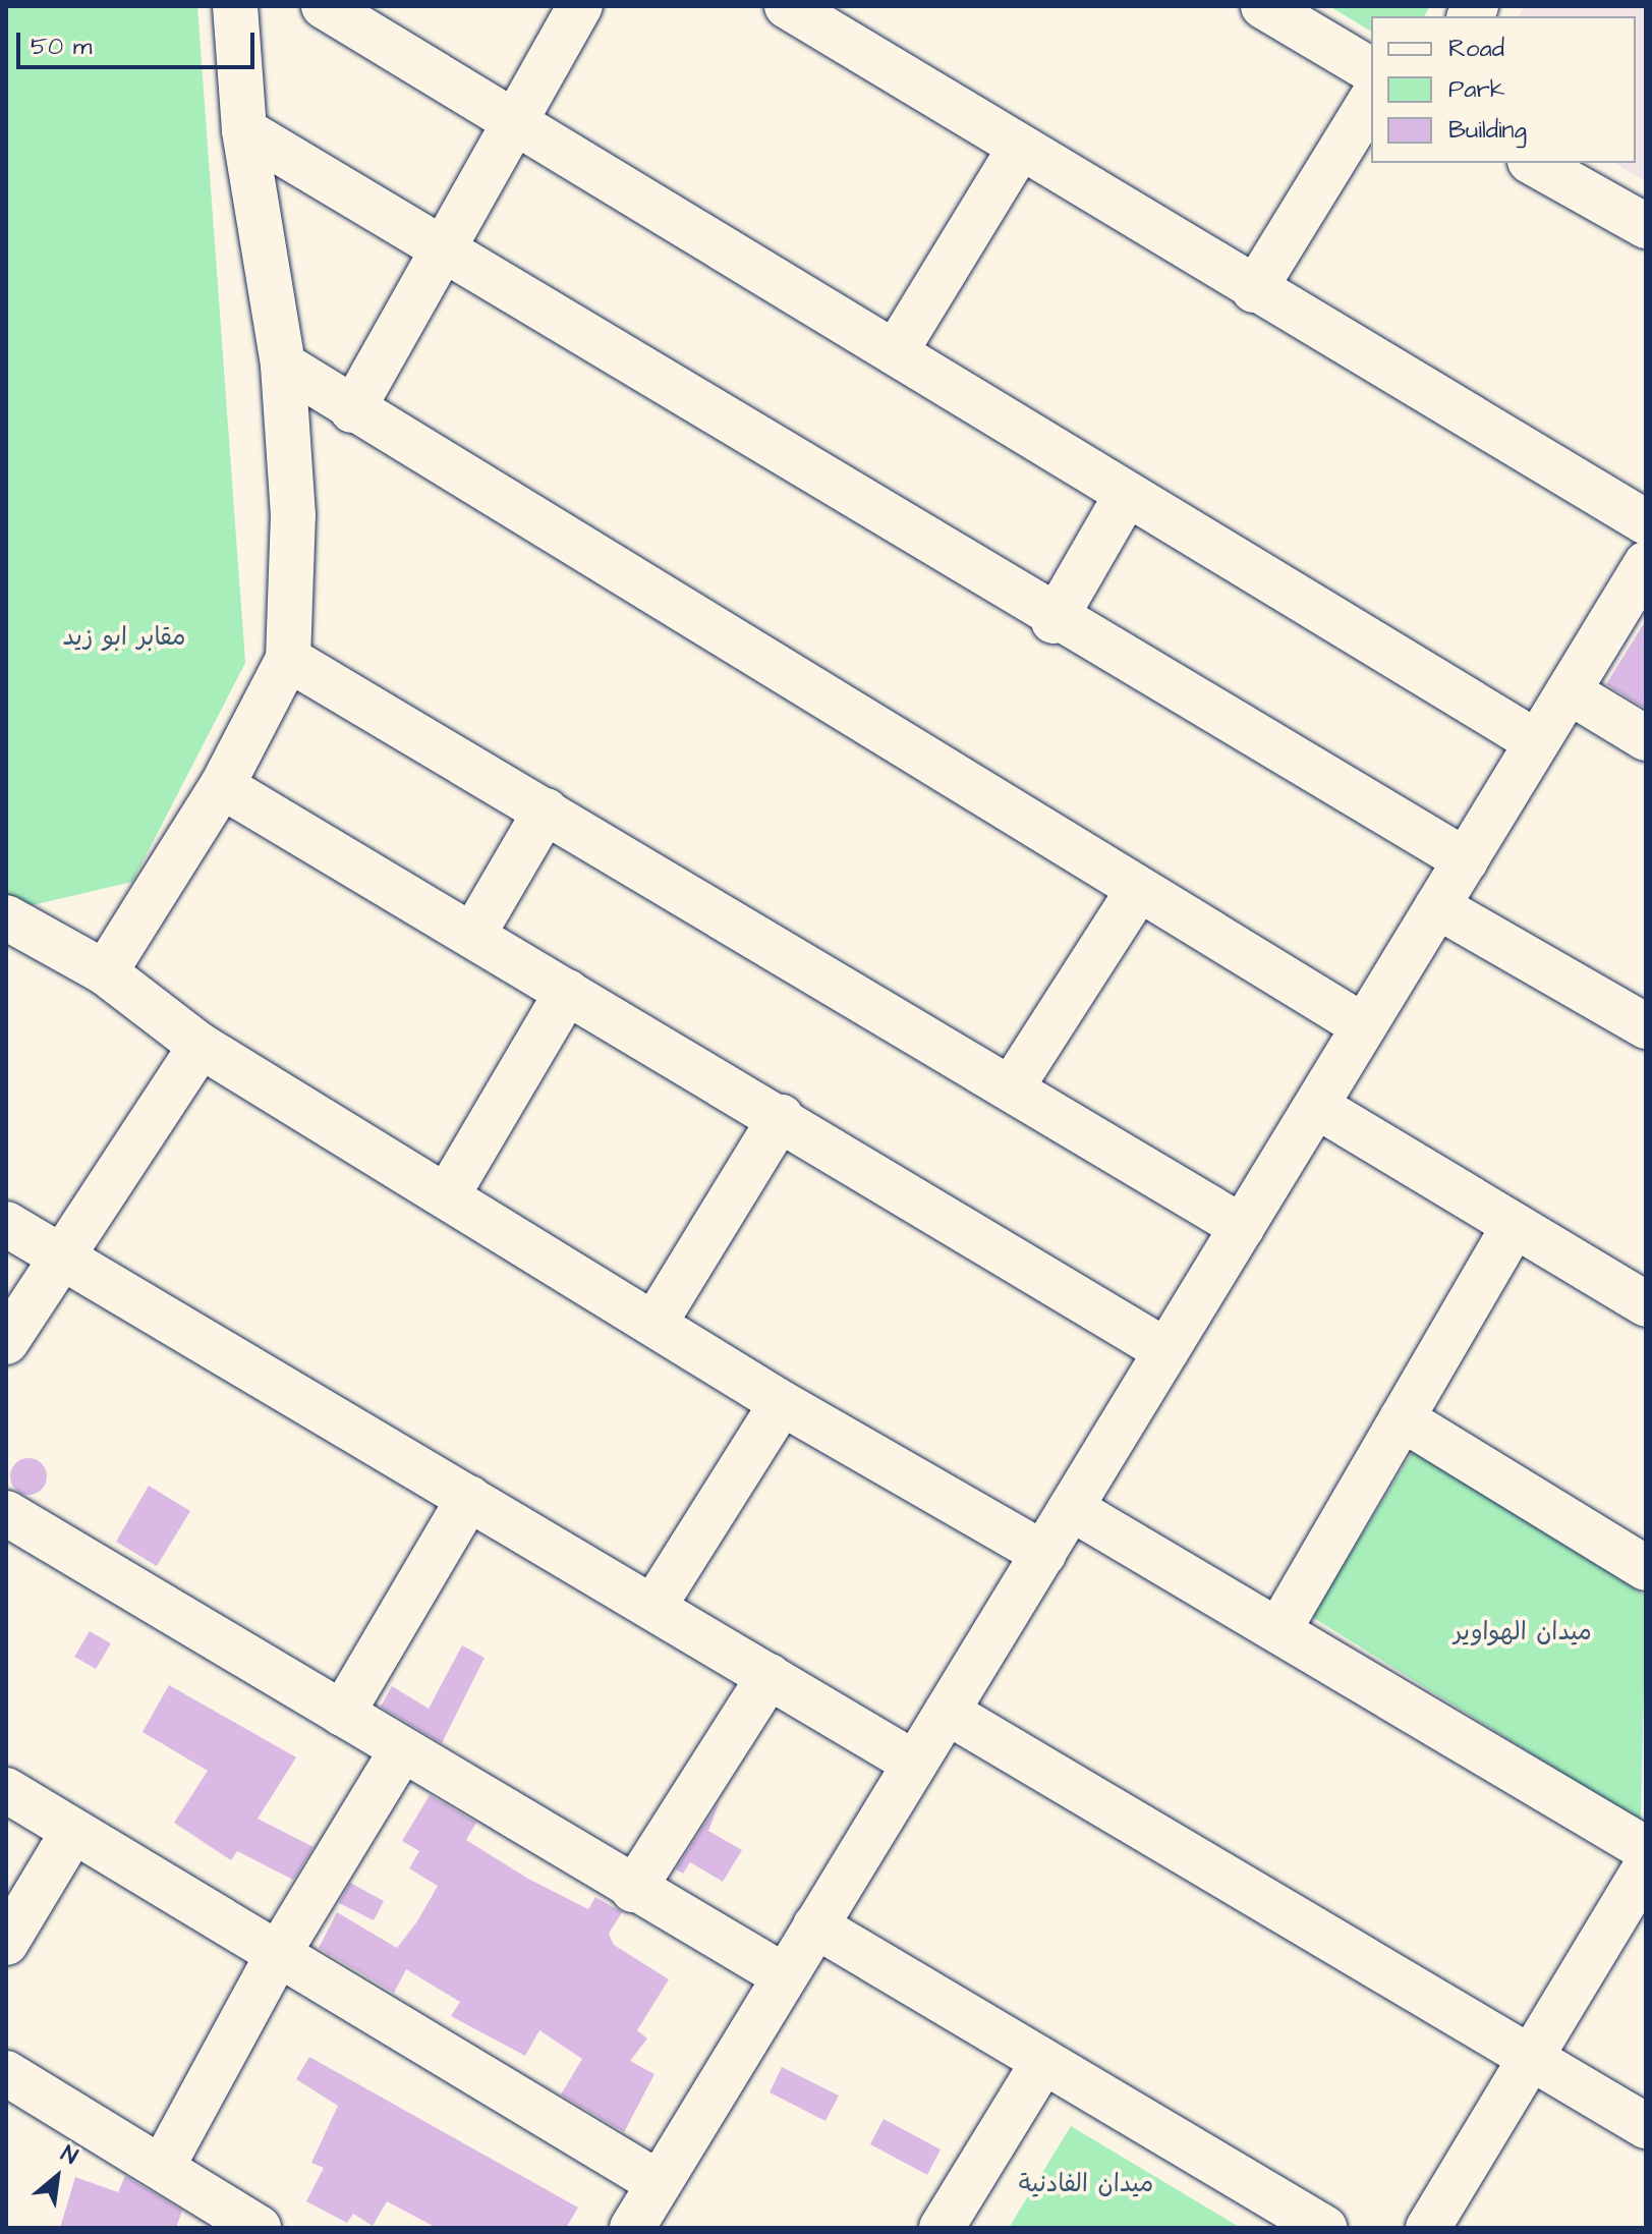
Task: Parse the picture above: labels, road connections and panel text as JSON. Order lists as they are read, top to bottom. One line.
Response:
{"parks":["مقابر ابو زيد","ميدان الهواوير","ميدان الفادنية"],"legend":["Road","Park","Building"],"scale_bar":"50 m","north":"top right"}
